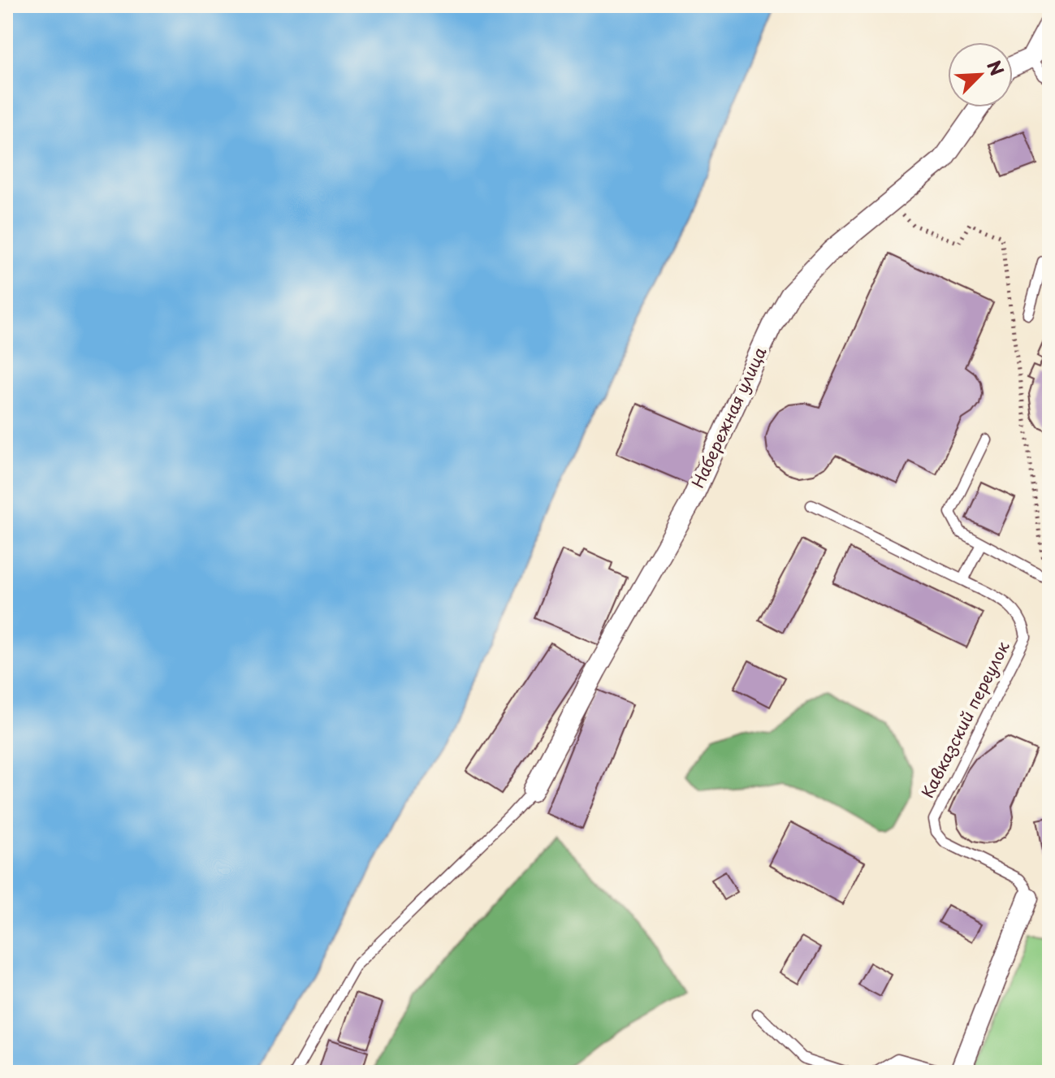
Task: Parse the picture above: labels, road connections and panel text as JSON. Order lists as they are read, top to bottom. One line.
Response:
{"streets":{"street":["Набережная улица"],"lane":["Кавказский переулок"]},"north":"top right"}
